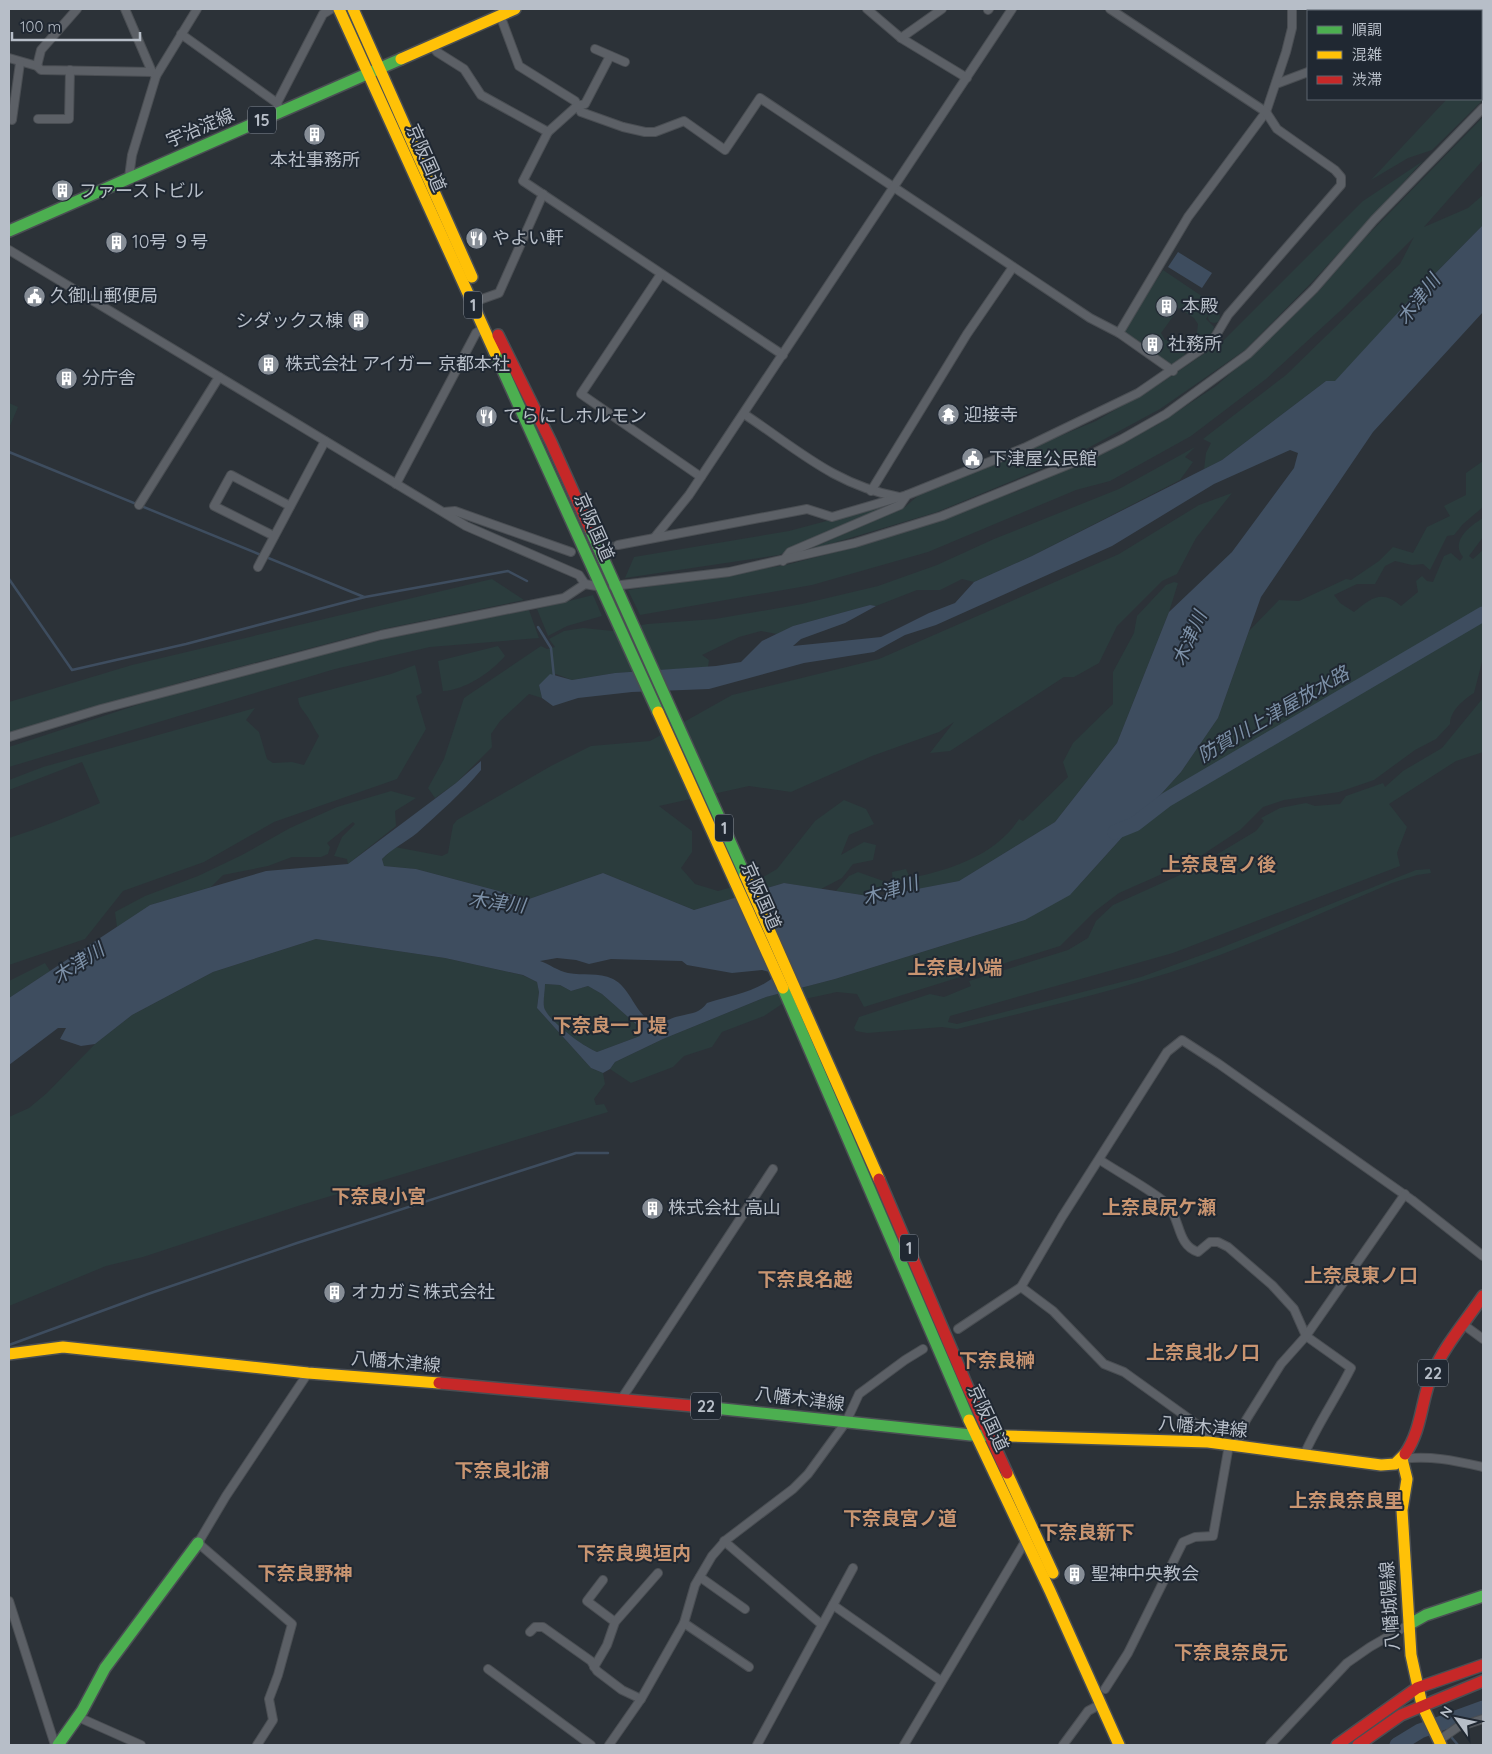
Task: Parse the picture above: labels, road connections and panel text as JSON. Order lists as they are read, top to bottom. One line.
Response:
{"streets":{"main road":["15","宇治淀線","京阪国道","1","八幡木津線","22","八幡城陽線"]},"crossings":[["宇治淀線","京阪国道"],["京阪国道","八幡木津線"],["八幡木津線","22"],["八幡木津線","八幡城陽線"],["22","八幡城陽線"]],"districts":["上奈良宮ノ後","上奈良小端","下奈良一丁堤","下奈良小宮","上奈良尻ケ瀬","上奈良東ノ口","下奈良名越","上奈良北ノ口","下奈良榊","下奈良北浦","上奈良奈良里","下奈良宮ノ道","下奈良新下","下奈良奥垣内","下奈良野神","下奈良奈良元"],"water":["木津川","防賀川上津屋放水路"],"places":{"building":["本社事務所","ファーストビル","10号 ９号","本殿","シダックス棟","社務所","株式会社 アイガー 京都本社","分庁舎","株式会社 高山","オカガミ株式会社","聖神中央教会"],"restaurant":["やよい軒","てらにしホルモン"],"public building":["久御山郵便局","下津屋公民館"],"temple":["迎接寺"]},"legend":["順調","混雑","渋滞"],"scale_bar":"100 m","north":"top left"}
